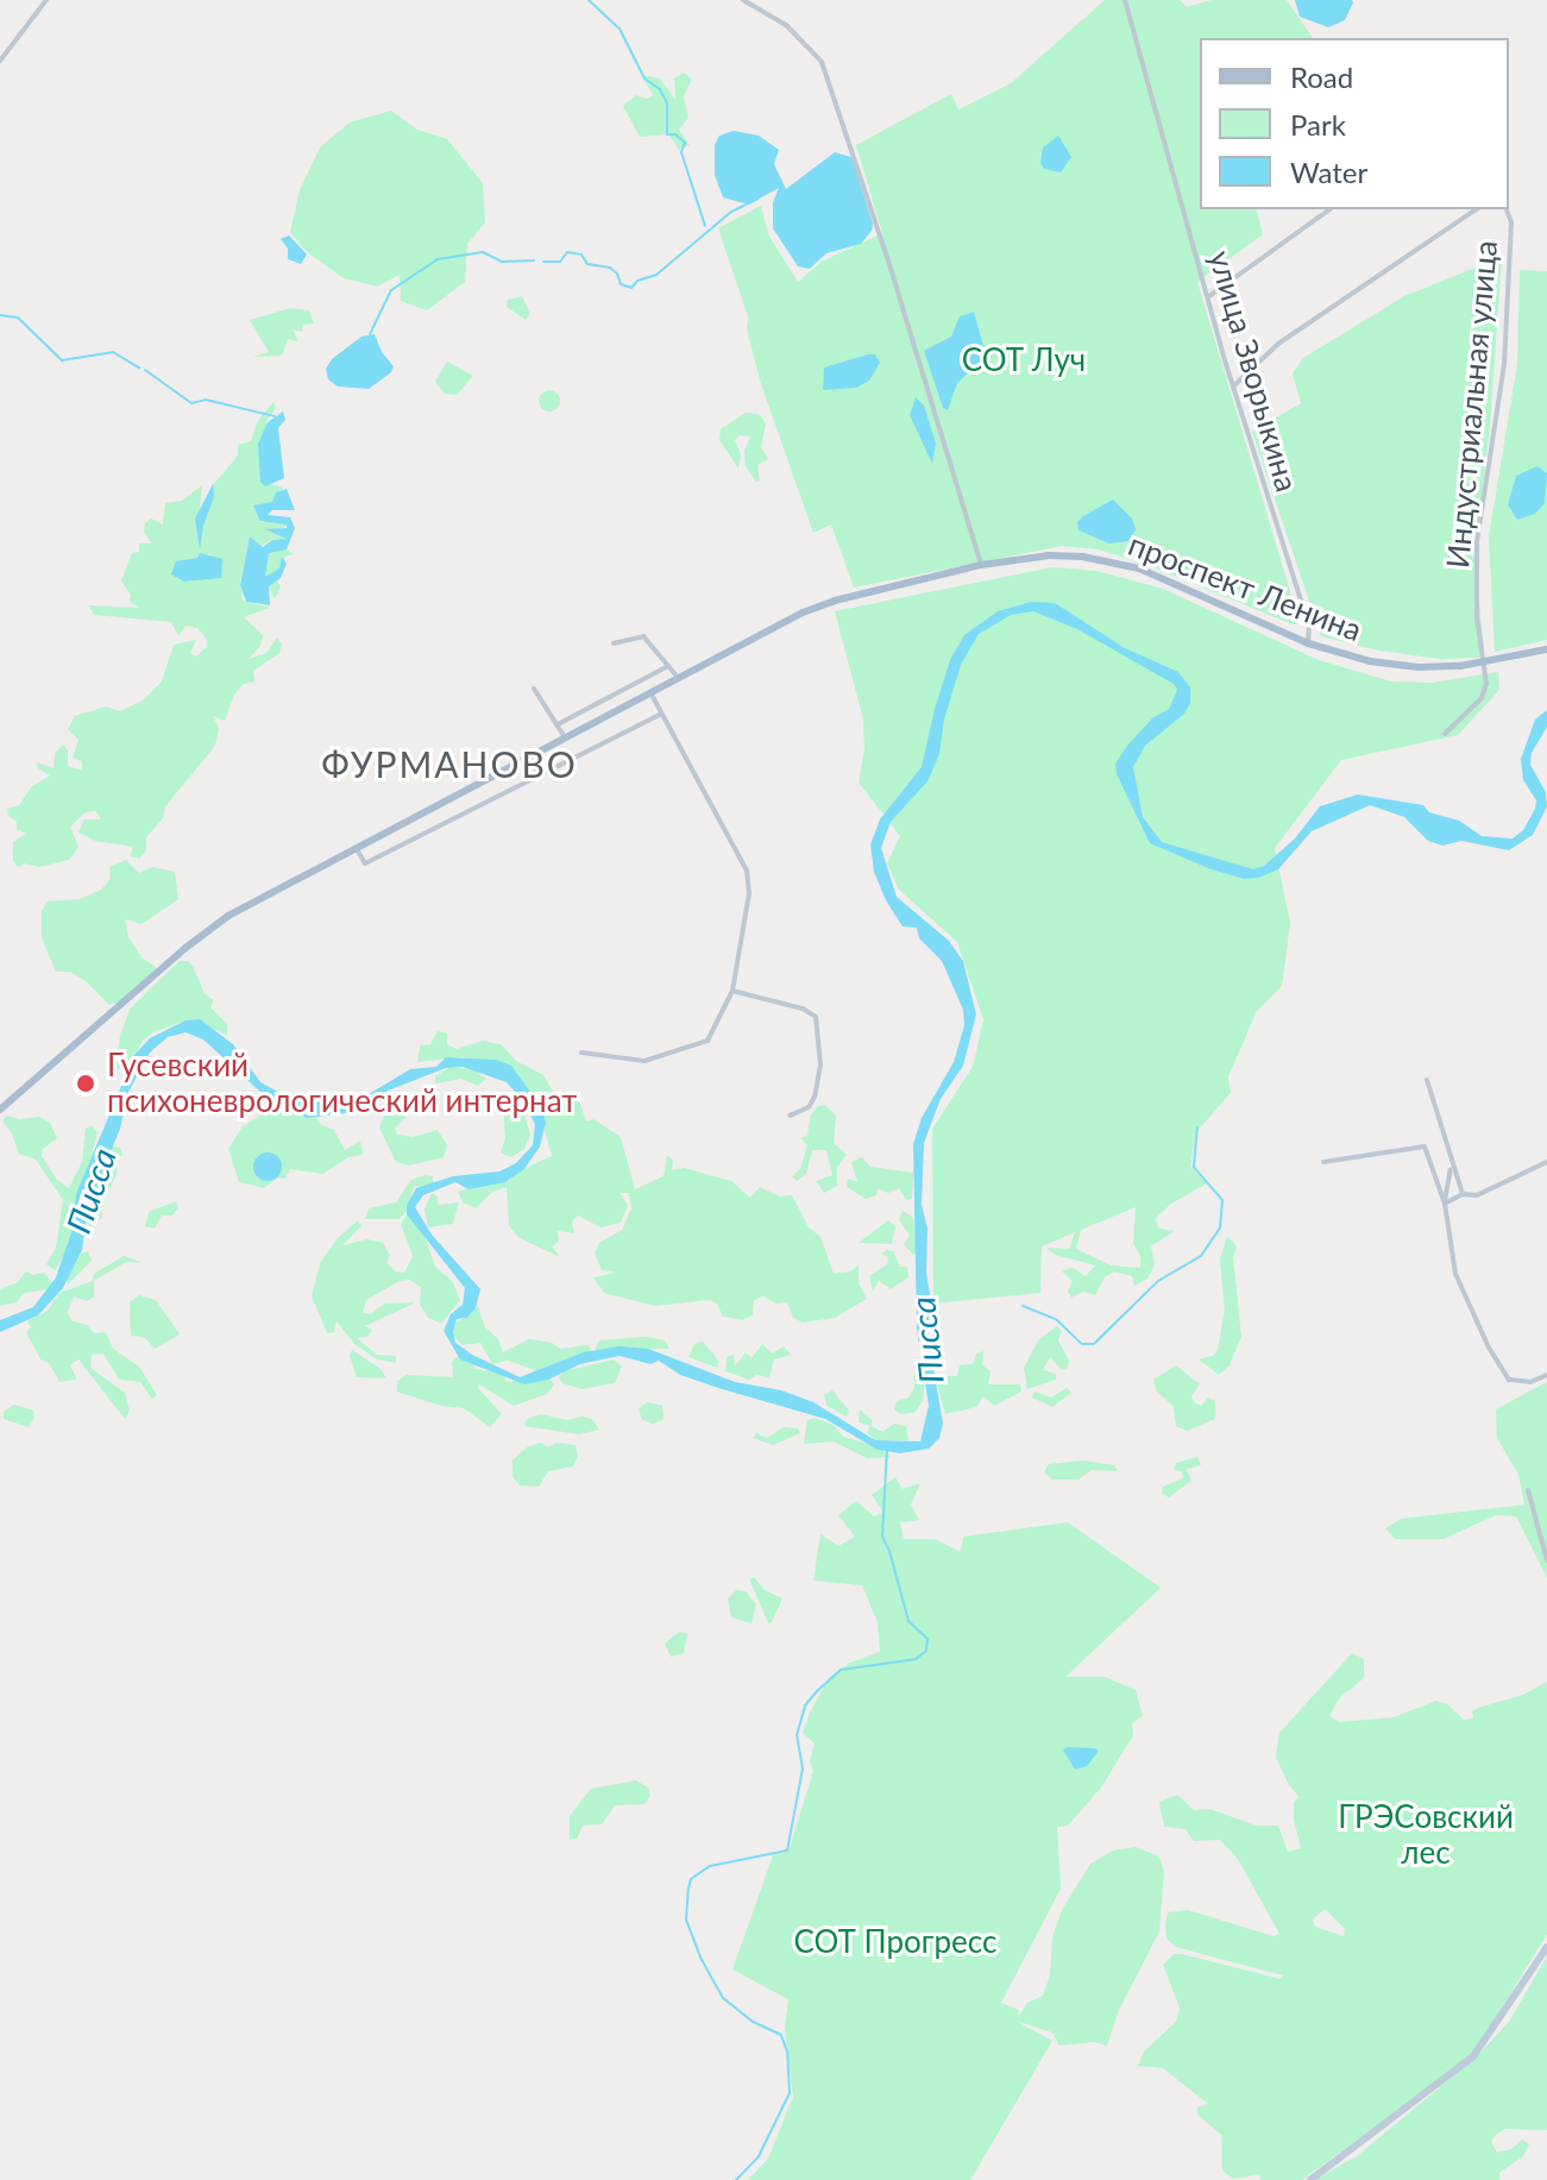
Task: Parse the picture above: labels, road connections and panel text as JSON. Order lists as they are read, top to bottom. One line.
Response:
{"streets":{"main road":["проспект Ленина"],"street":["улица Зворыкина","Индустриальная улица"]},"crossings":[["улица Зворыкина","проспект Ленина"],["Индустриальная улица","проспект Ленина"]],"districts":["ФУРМАНОВО"],"water":["Писса"],"parks":["СОТ Луч","ГРЭСовский лес","СОТ Прогресс"],"places":["Гусевский психоневрологический интернат"],"legend":["Road","Park","Water"]}
